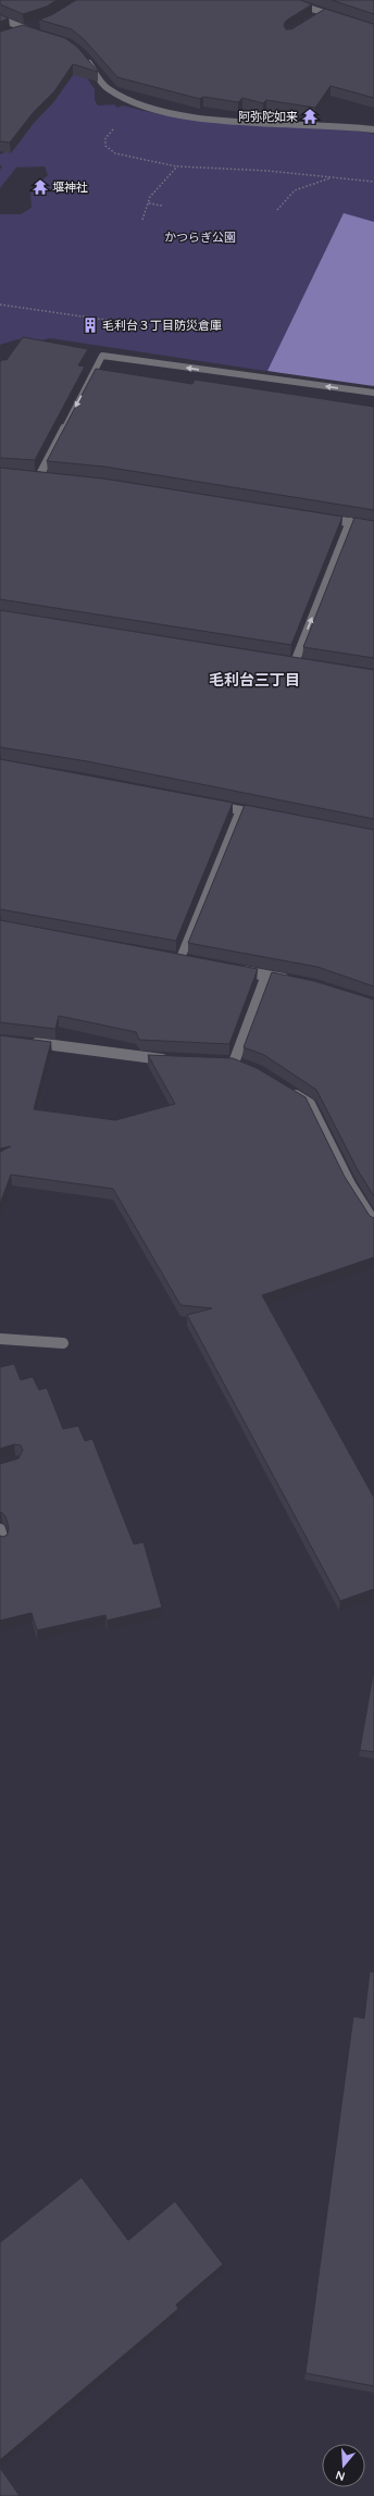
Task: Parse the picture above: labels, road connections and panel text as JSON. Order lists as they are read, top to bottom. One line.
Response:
{"districts":["毛利台三丁目"],"parks":["かつらぎ公園"],"places":{"temple":["阿弥陀如来","堰神社"],"building":["毛利台３丁目防災倉庫"]},"north":"bottom"}
